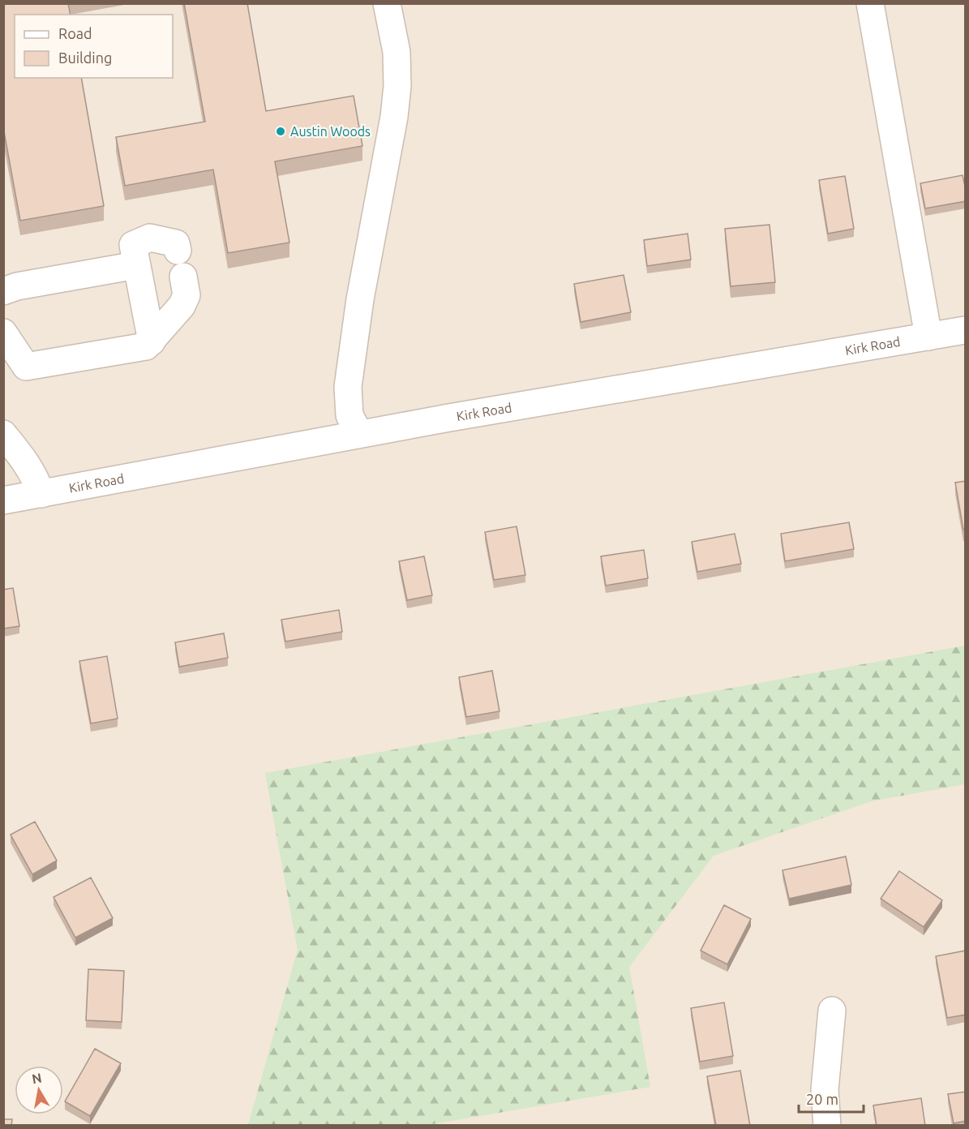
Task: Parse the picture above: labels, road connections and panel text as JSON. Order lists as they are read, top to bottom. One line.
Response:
{"streets":{"street":["Kirk Road"]},"places":["Austin Woods"],"legend":["Road","Building"],"scale_bar":"20 m","north":"top"}
